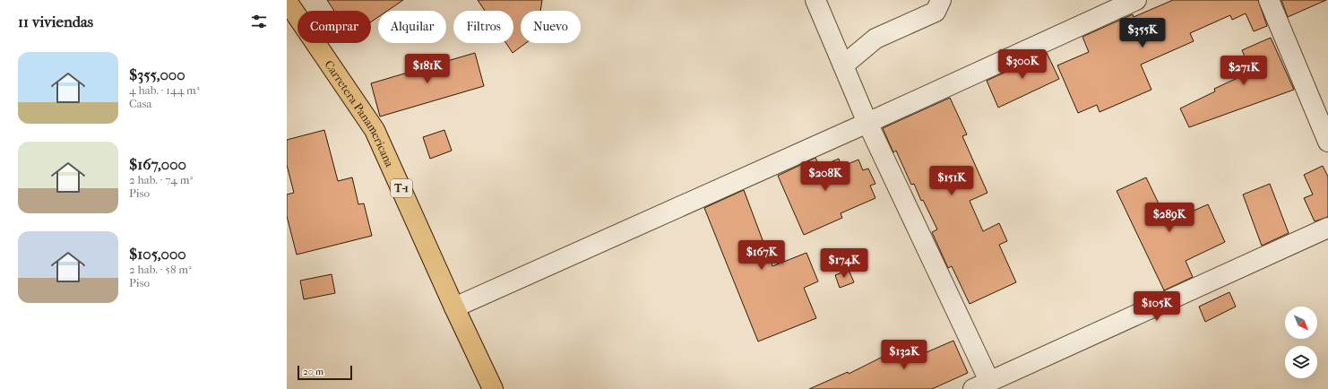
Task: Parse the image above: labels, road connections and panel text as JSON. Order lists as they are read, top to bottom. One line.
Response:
{"streets":{"highway":["Carretera Panamericana","T-1"]},"scale_bar":"20 m","north":"bottom right","page":{"heading":"11 viviendas","chip":["Comprar","Alquilar","Filtros","Nuevo"],"price":["$355K","$300K","$181K","$271K","$208K","$151K","$289K","$167K","$174K","$105K","$132K"],"list":[{"name":"$355,000","note":"4 hab. · 144 m² · Casa"},{"name":"$167,000","note":"2 hab. · 74 m² · Piso"},{"name":"$105,000","note":"2 hab. · 58 m² · Piso"}],"scale":"20 m"}}
